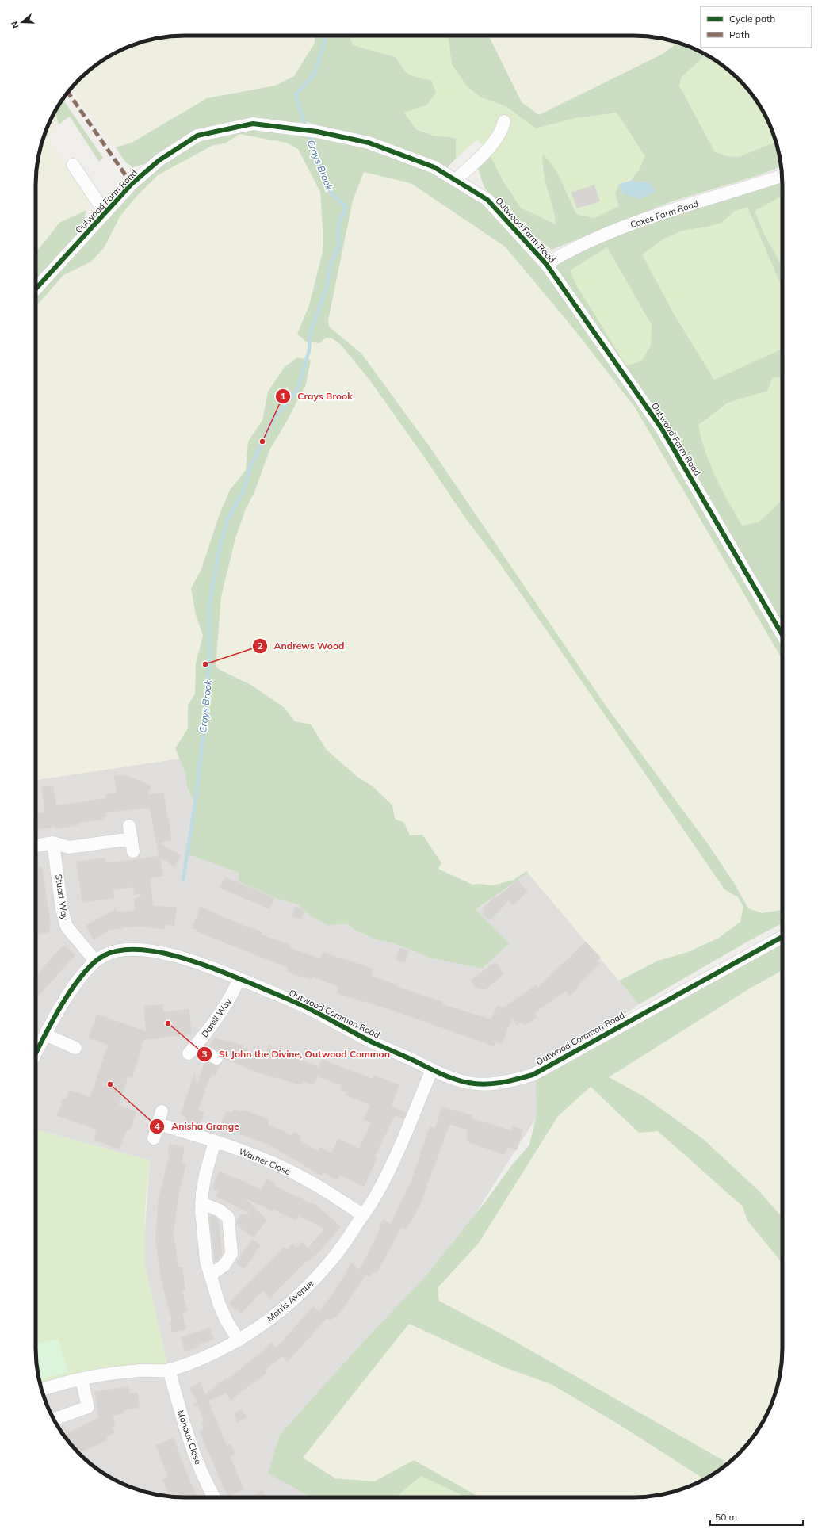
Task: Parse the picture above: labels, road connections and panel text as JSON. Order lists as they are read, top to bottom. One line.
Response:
{"streets":{"street":["Outwood Farm Road","Coxes Farm Road","Stuart Way","Outwood Common Road","Darell Way","Warner Close","Morris Avenue","Monoux Close"]},"crossings":[["Outwood Farm Road","Coxes Farm Road"],["Stuart Way","Outwood Common Road"],["Outwood Common Road","Darell Way"],["Outwood Common Road","Morris Avenue"],["Warner Close","Morris Avenue"],["Morris Avenue","Monoux Close"]],"water":["Crays Brook"],"places":["Crays Brook","Andrews Wood","St John the Divine, Outwood Common","Anisha Grange"],"legend":["Cycle path","Path"],"scale_bar":"50 m","north":"left"}
